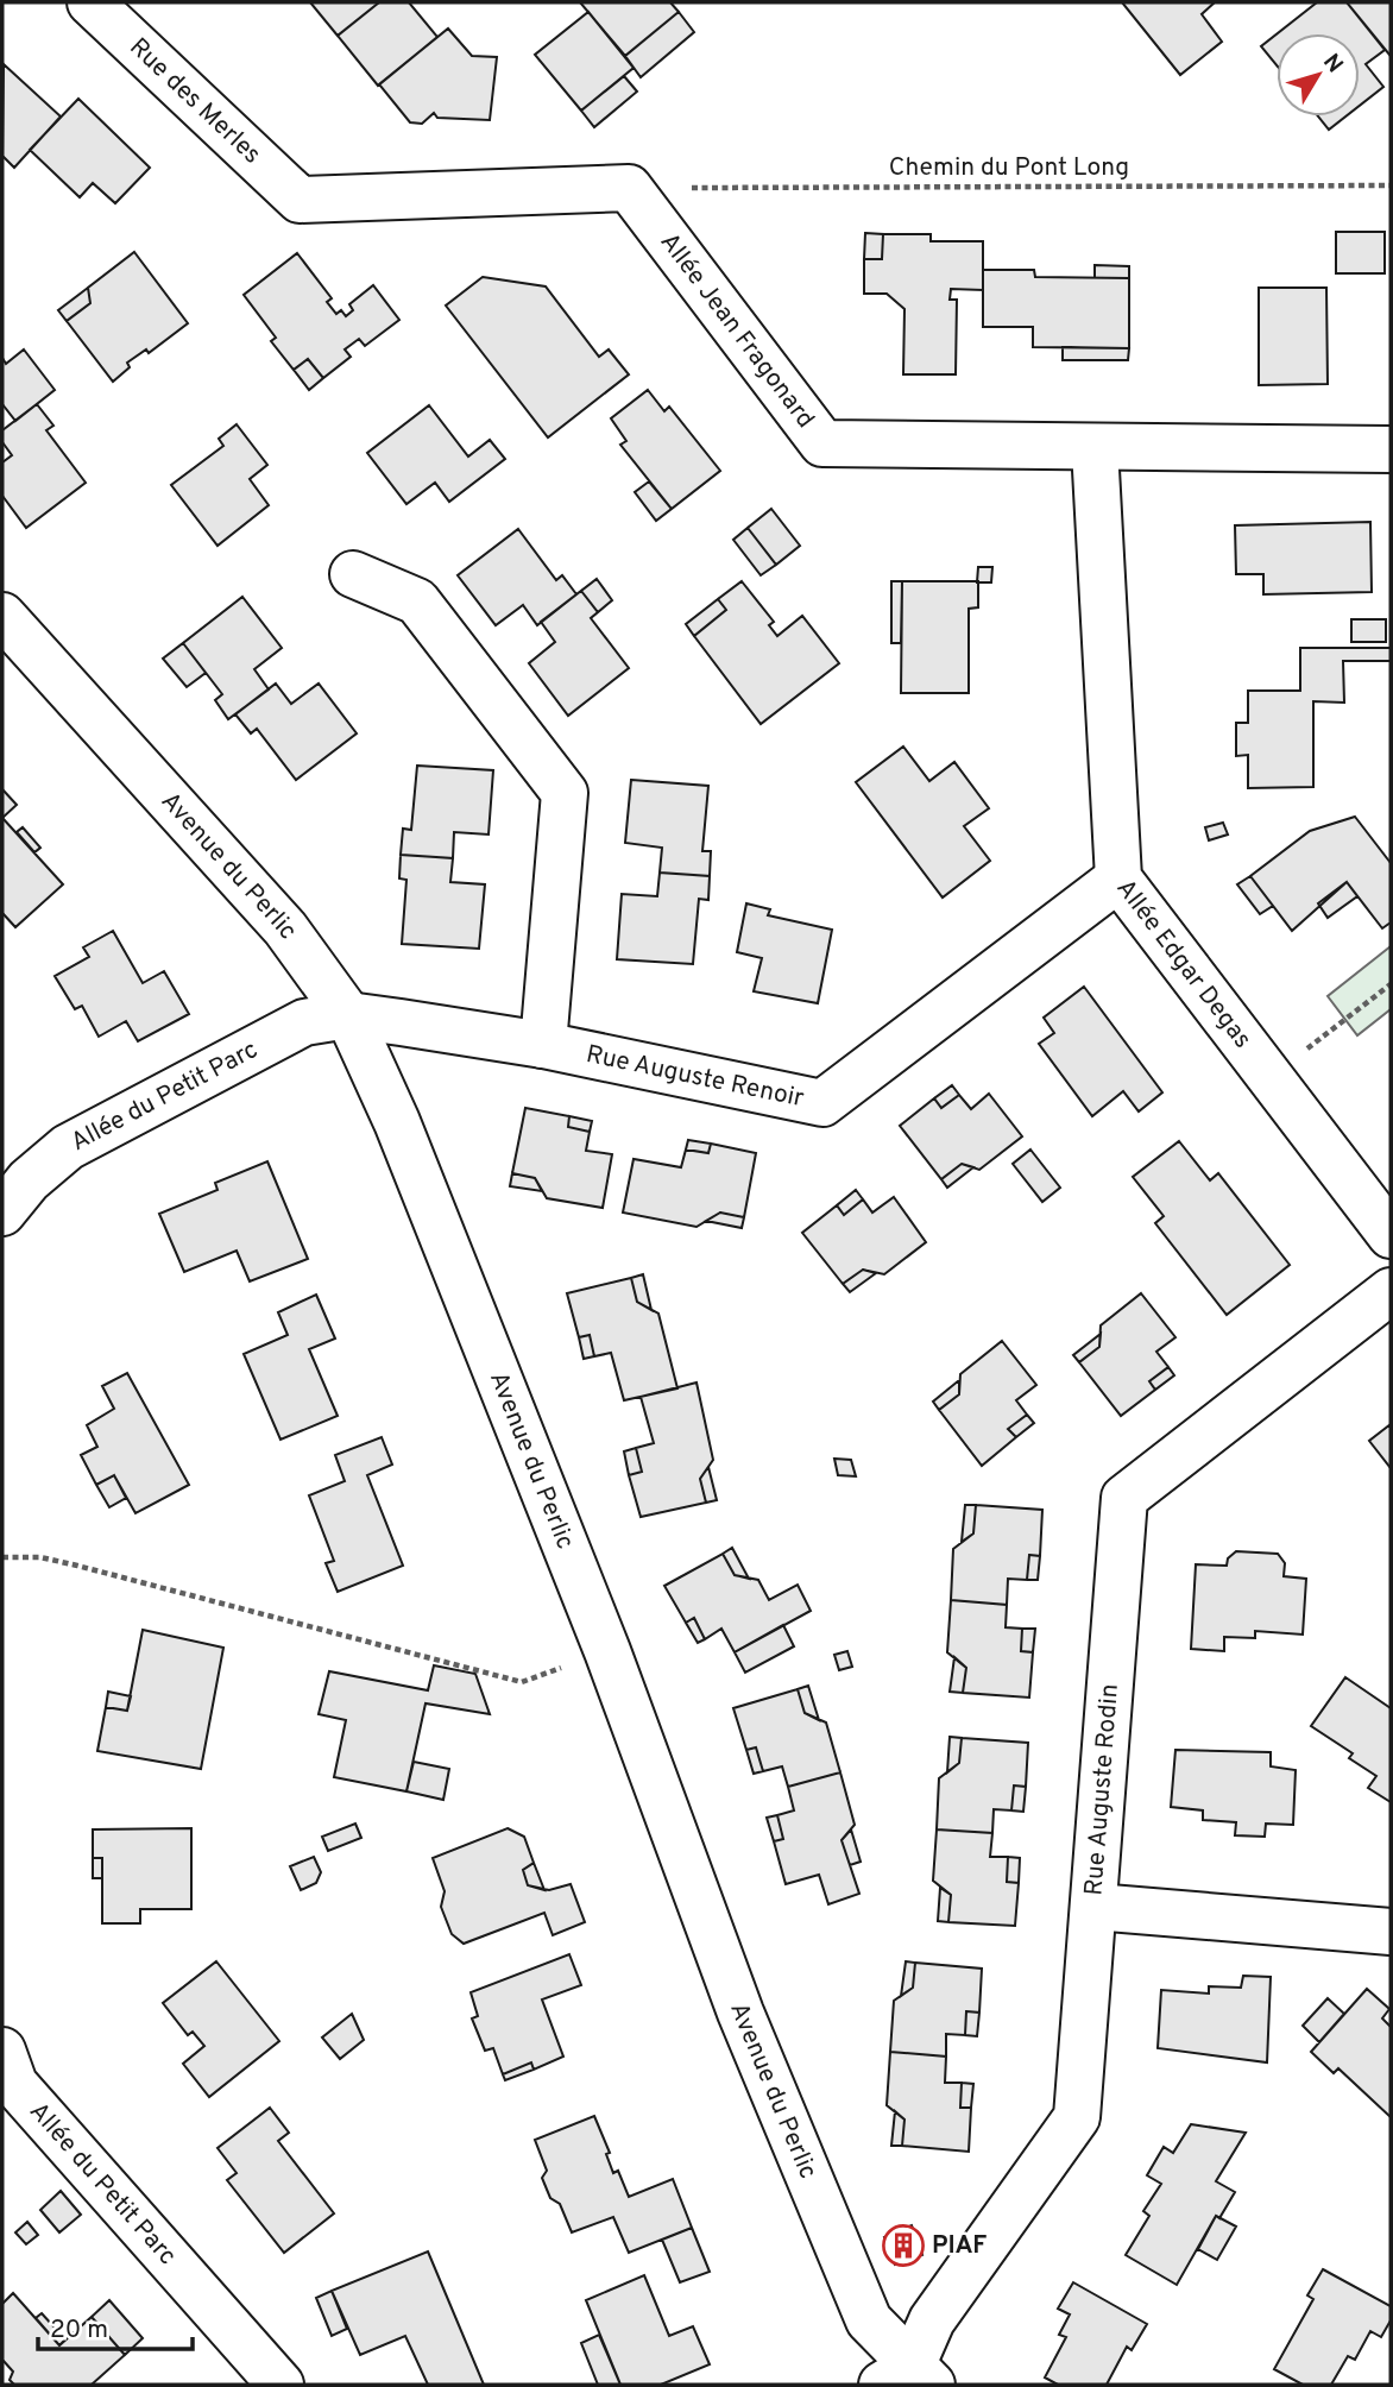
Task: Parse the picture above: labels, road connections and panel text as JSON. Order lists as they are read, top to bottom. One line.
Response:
{"streets":{"street":["Rue des Merles","Allée Jean Fragonard","Avenue du Perlic","Allée Edgar Degas","Rue Auguste Renoir","Allée du Petit Parc","Rue Auguste Rodin"],"path":["Chemin du Pont Long"]},"crossings":[["Rue des Merles","Chemin du Pont Long"],["Rue des Merles","Allée Jean Fragonard"],["Chemin du Pont Long","Allée Jean Fragonard"],["Allée Jean Fragonard","Allée Edgar Degas"],["Avenue du Perlic","Rue Auguste Renoir"],["Avenue du Perlic","Allée du Petit Parc"],["Avenue du Perlic","Rue Auguste Rodin"],["Allée Edgar Degas","Rue Auguste Renoir"],["Rue Auguste Renoir","Allée du Petit Parc"]],"places":{"building":["PIAF"]},"scale_bar":"20 m","north":"top right"}
